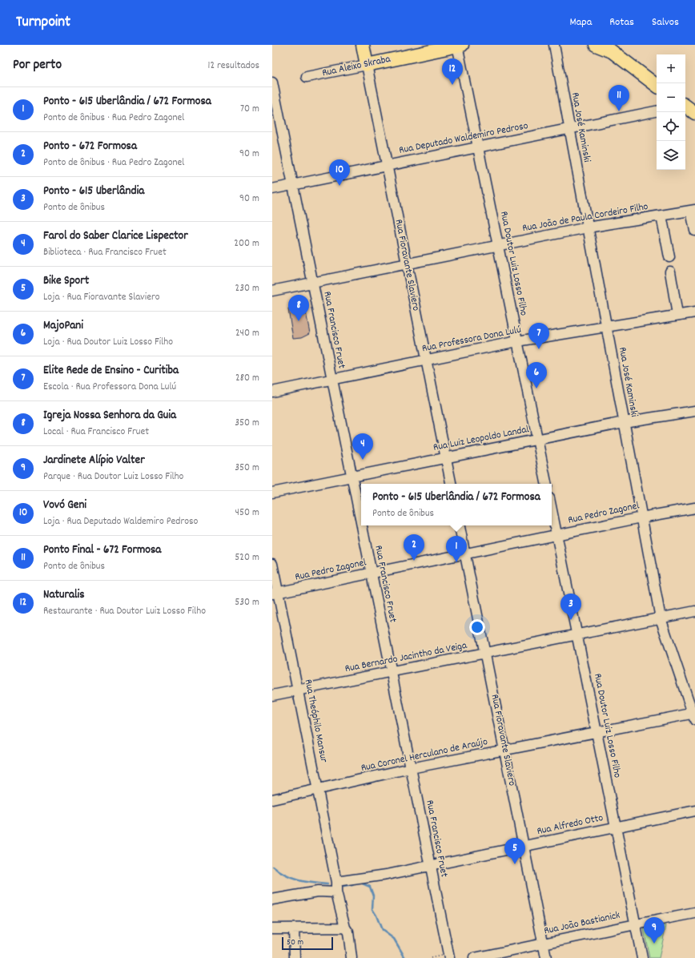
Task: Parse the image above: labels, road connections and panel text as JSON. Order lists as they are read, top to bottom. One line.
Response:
{"streets":{"main road":["Rua Aleixo Skraba","Rua Fioravante Slaviero"],"street":["Rua José Kaminski","Rua Deputado Waldemiro Pedroso","Rua João de Paula Cordeiro Filho","Rua Doutor Luiz Losso Filho","Rua Francisco Fruet","Rua Professora Dona Lulú","Rua Luiz Leopoldo Landal","Rua Pedro Zagonel","Rua Bernardo Jacintho da Veiga","Rua Theóphilo Mansur","Rua Coronel Herculano de Araújo","Rua Alfredo Otto","Rua João Bastianick"]},"crossings":[["Rua Aleixo Skraba","Rua Doutor Luiz Losso Filho"],["Rua Aleixo Skraba","Rua Fioravante Slaviero"],["Rua José Kaminski","Rua Deputado Waldemiro Pedroso"],["Rua José Kaminski","Rua João de Paula Cordeiro Filho"],["Rua José Kaminski","Rua Professora Dona Lulú"],["Rua José Kaminski","Rua Luiz Leopoldo Landal"],["Rua José Kaminski","Rua Pedro Zagonel"],["Rua José Kaminski","Rua Bernardo Jacintho da Veiga"],["Rua José Kaminski","Rua Coronel Herculano de Araújo"],["Rua Deputado Waldemiro Pedroso","Rua Doutor Luiz Losso Filho"],["Rua Deputado Waldemiro Pedroso","Rua Fioravante Slaviero"],["Rua Deputado Waldemiro Pedroso","Rua Francisco Fruet"],["Rua João de Paula Cordeiro Filho","Rua Doutor Luiz Losso Filho"],["Rua João de Paula Cordeiro Filho","Rua Fioravante Slaviero"],["Rua João de Paula Cordeiro Filho","Rua Francisco Fruet"],["Rua Doutor Luiz Losso Filho","Rua Professora Dona Lulú"],["Rua Doutor Luiz Losso Filho","Rua Luiz Leopoldo Landal"],["Rua Doutor Luiz Losso Filho","Rua Pedro Zagonel"],["Rua Doutor Luiz Losso Filho","Rua Bernardo Jacintho da Veiga"],["Rua Doutor Luiz Losso Filho","Rua Coronel Herculano de Araújo"],["Rua Doutor Luiz Losso Filho","Rua Alfredo Otto"],["Rua Doutor Luiz Losso Filho","Rua João Bastianick"],["Rua Fioravante Slaviero","Rua Professora Dona Lulú"],["Rua Fioravante Slaviero","Rua Luiz Leopoldo Landal"],["Rua Fioravante Slaviero","Rua Pedro Zagonel"],["Rua Fioravante Slaviero","Rua Bernardo Jacintho da Veiga"],["Rua Fioravante Slaviero","Rua Coronel Herculano de Araújo"],["Rua Fioravante Slaviero","Rua Alfredo Otto"],["Rua Fioravante Slaviero","Rua João Bastianick"],["Rua Francisco Fruet","Rua Professora Dona Lulú"],["Rua Francisco Fruet","Rua Luiz Leopoldo Landal"],["Rua Francisco Fruet","Rua Pedro Zagonel"],["Rua Francisco Fruet","Rua Bernardo Jacintho da Veiga"],["Rua Francisco Fruet","Rua Coronel Herculano de Araújo"],["Rua Francisco Fruet","Rua Alfredo Otto"],["Rua Pedro Zagonel","Rua Theóphilo Mansur"],["Rua Bernardo Jacintho da Veiga","Rua Theóphilo Mansur"],["Rua Theóphilo Mansur","Rua Coronel Herculano de Araújo"],["Rua Theóphilo Mansur","Rua Alfredo Otto"]],"scale_bar":"50 m","page":{"header":"Turnpoint","nav":["Mapa","Rotas","Salvos"],"heading":["Por perto","12 resultados"],"map_buttons":["+","−"],"pins":["12","11","10","8","7","6","4","2","1","3","5","9"],"list":[{"mark":"1","name":"Ponto - 615 Uberlândia / 672 Formosa","note":"Ponto de ônibus · Rua Pedro Zagonel","value":"70 m"},{"mark":"2","name":"Ponto - 672 Formosa","note":"Ponto de ônibus · Rua Pedro Zagonel","value":"90 m"},{"mark":"3","name":"Ponto - 615 Uberlândia","note":"Ponto de ônibus","value":"90 m"},{"mark":"4","name":"Farol do Saber Clarice Lispector","note":"Biblioteca · Rua Francisco Fruet","value":"200 m"},{"mark":"5","name":"Bike Sport","note":"Loja · Rua Fioravante Slaviero","value":"230 m"},{"mark":"6","name":"MajoPani","note":"Loja · Rua Doutor Luiz Losso Filho","value":"240 m"},{"mark":"7","name":"Elite Rede de Ensino - Curitiba","note":"Escola · Rua Professora Dona Lulú","value":"280 m"},{"mark":"8","name":"Igreja Nossa Senhora da Guia","note":"Local · Rua Francisco Fruet","value":"350 m"},{"mark":"9","name":"Jardinete Alípio Valter","note":"Parque · Rua Doutor Luiz Losso Filho","value":"350 m"},{"mark":"10","name":"Vovó Geni","note":"Loja · Rua Deputado Waldemiro Pedroso","value":"450 m"},{"mark":"11","name":"Ponto Final - 672 Formosa","note":"Ponto de ônibus","value":"520 m"},{"mark":"12","name":"Naturalis","note":"Restaurante · Rua Doutor Luiz Losso Filho","value":"530 m"}],"popup":["Ponto - 615 Uberlândia / 672 Formosa","Ponto de ônibus"],"scale":"50 m"}}
